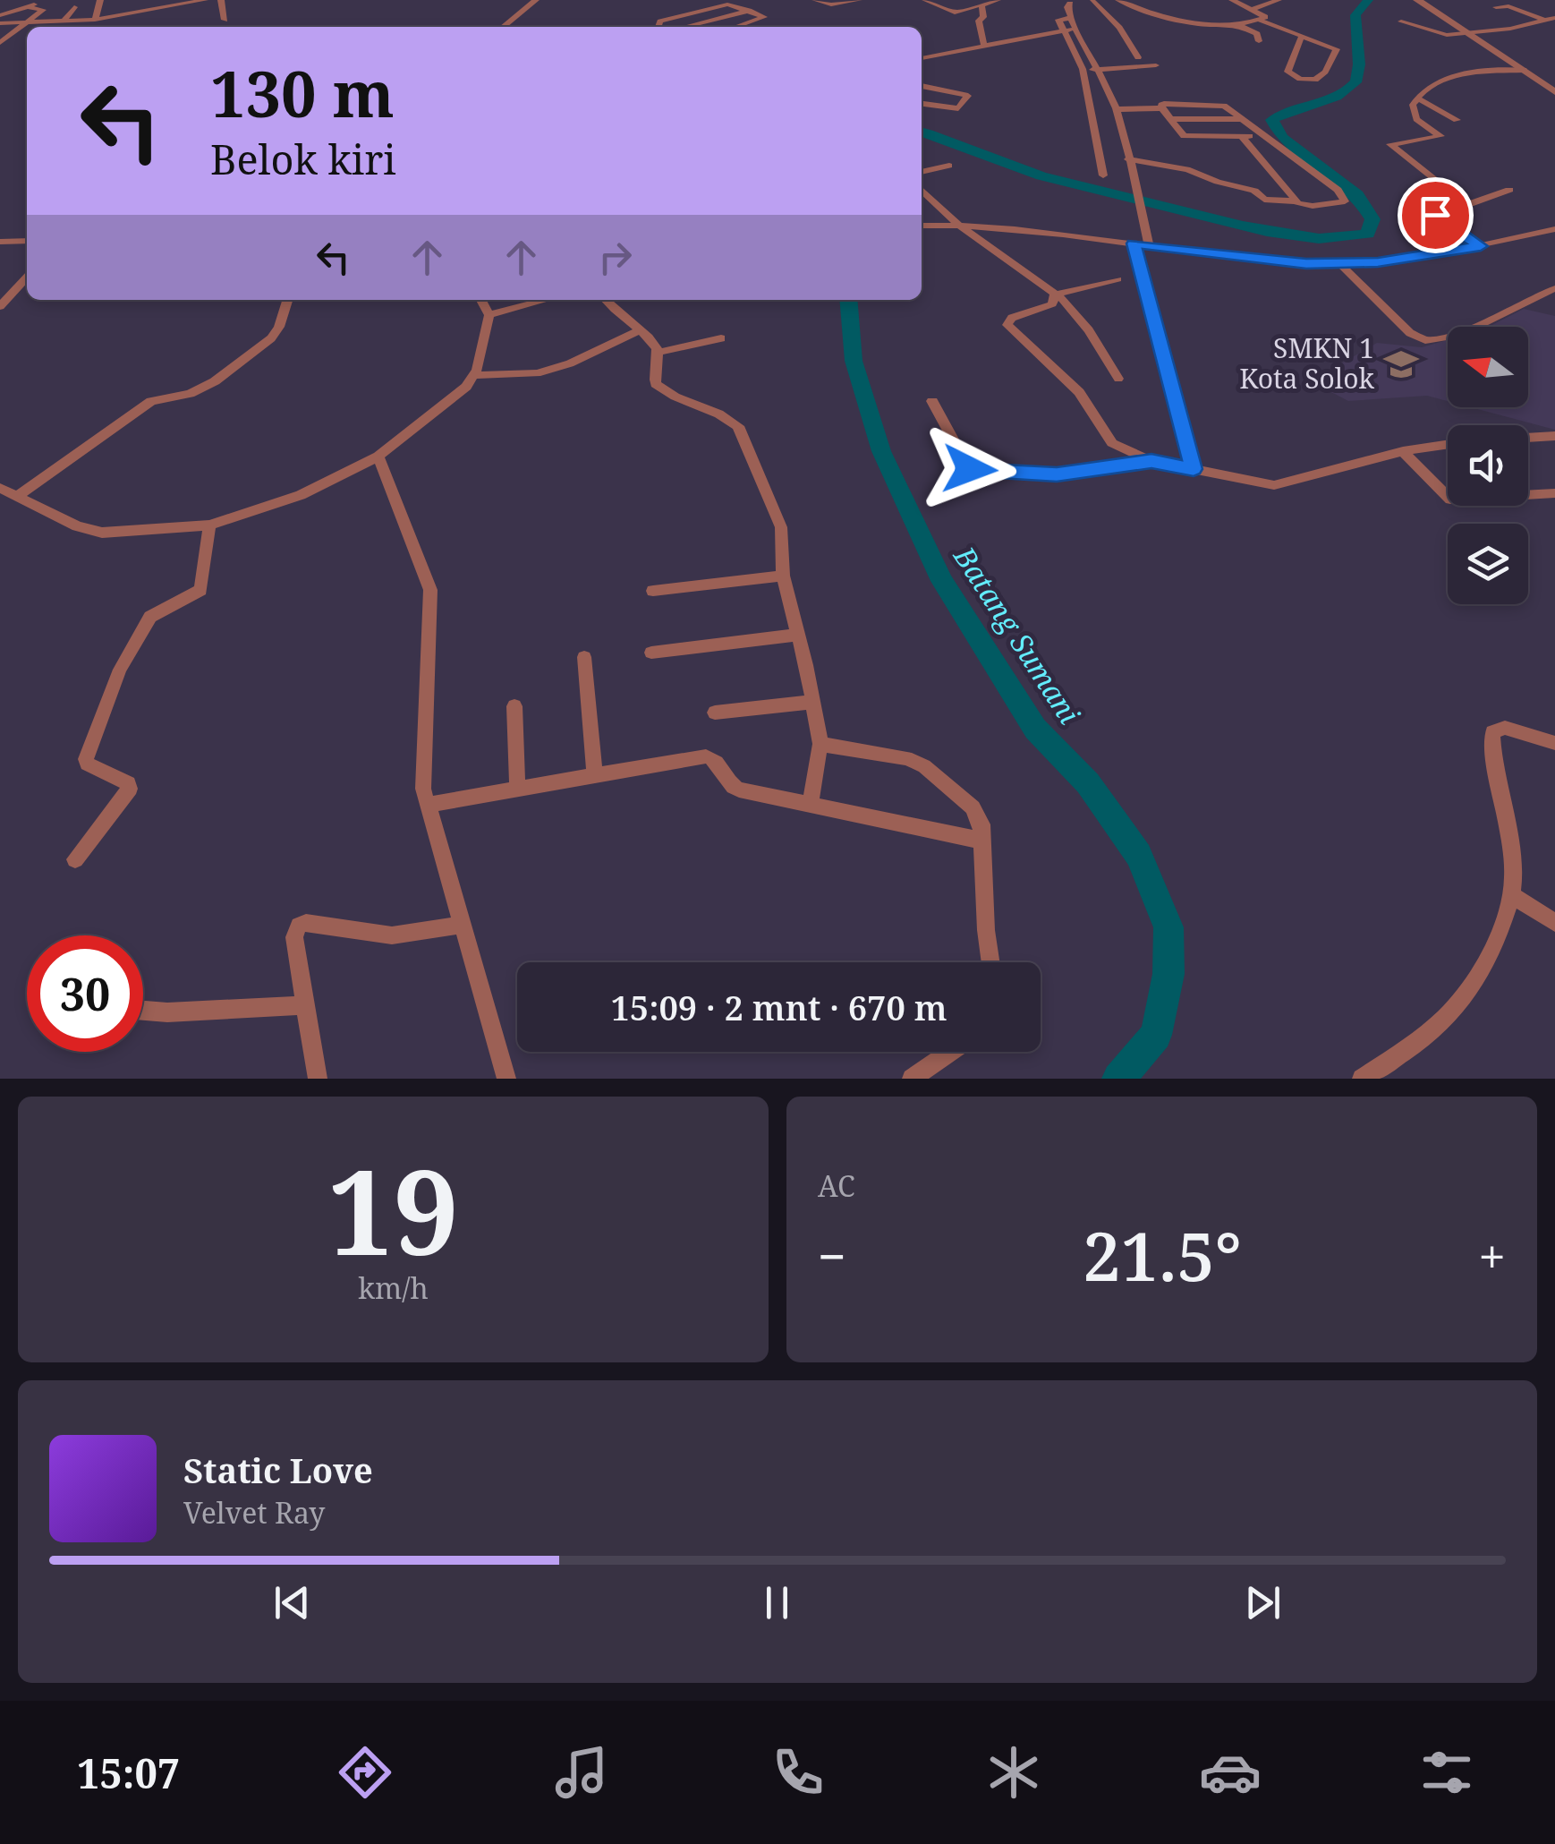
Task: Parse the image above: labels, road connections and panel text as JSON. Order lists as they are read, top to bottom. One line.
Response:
{"water":["Batang Sumani"],"places":{"school or university":["SMKN 1 Kota Solok"]},"north":"left","page":{"turn":["130 m","Belok kiri"],"limit":"30","trip":"15:09 · 2 mnt · 670 m","tile":[["19","km/h"],"AC"],"heat":["−","21.5°","+"],"song":["Static Love","Velvet Ray"],"tabs":"15:07"}}
